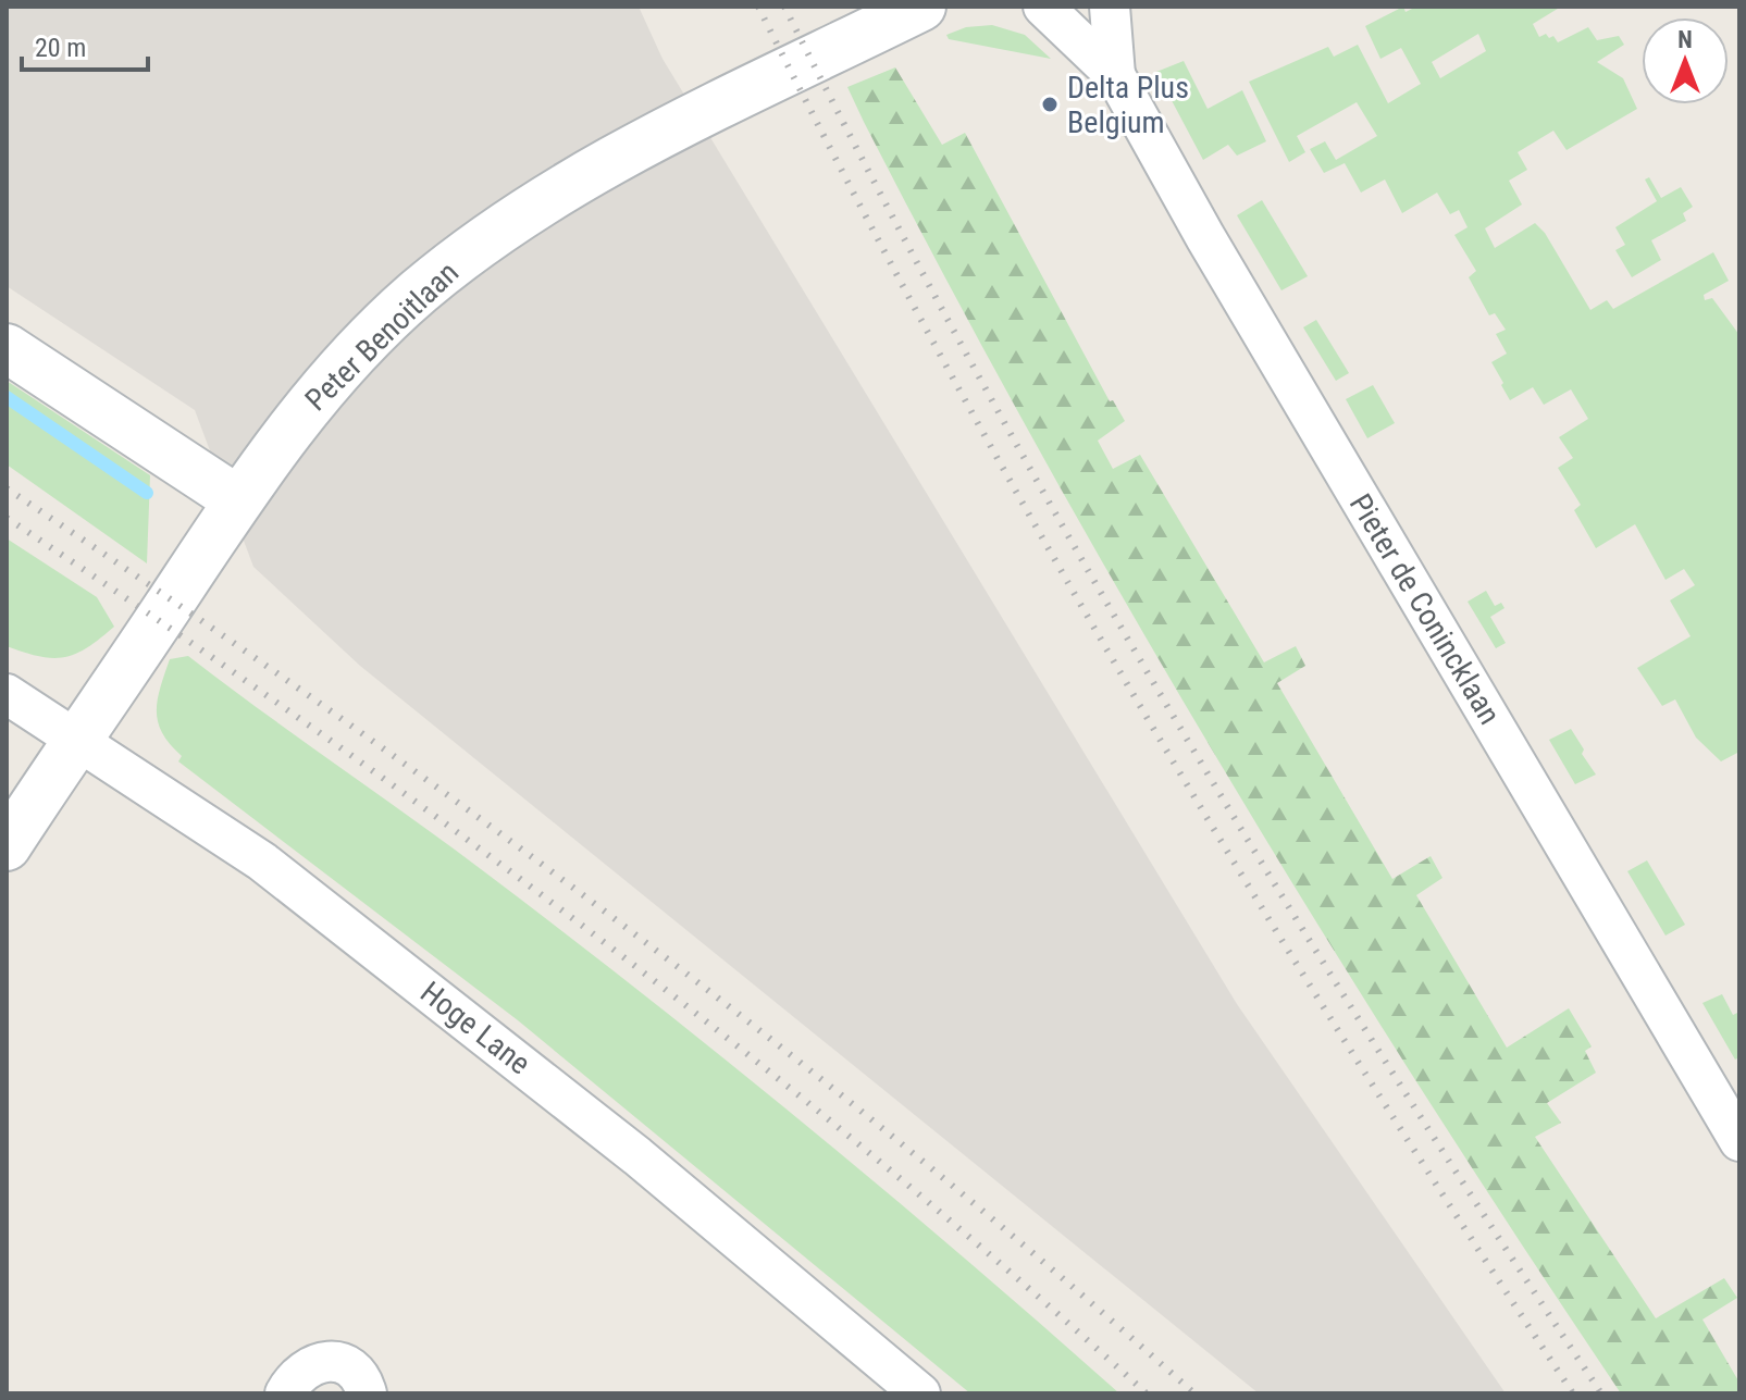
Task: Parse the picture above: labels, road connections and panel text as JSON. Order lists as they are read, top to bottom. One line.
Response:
{"streets":{"street":["Peter Benoitlaan","Pieter de Conincklaan","Hoge Lane"]},"crossings":[["Peter Benoitlaan","Hoge Lane"]],"places":["Delta Plus Belgium"],"scale_bar":"20 m","north":"top"}
